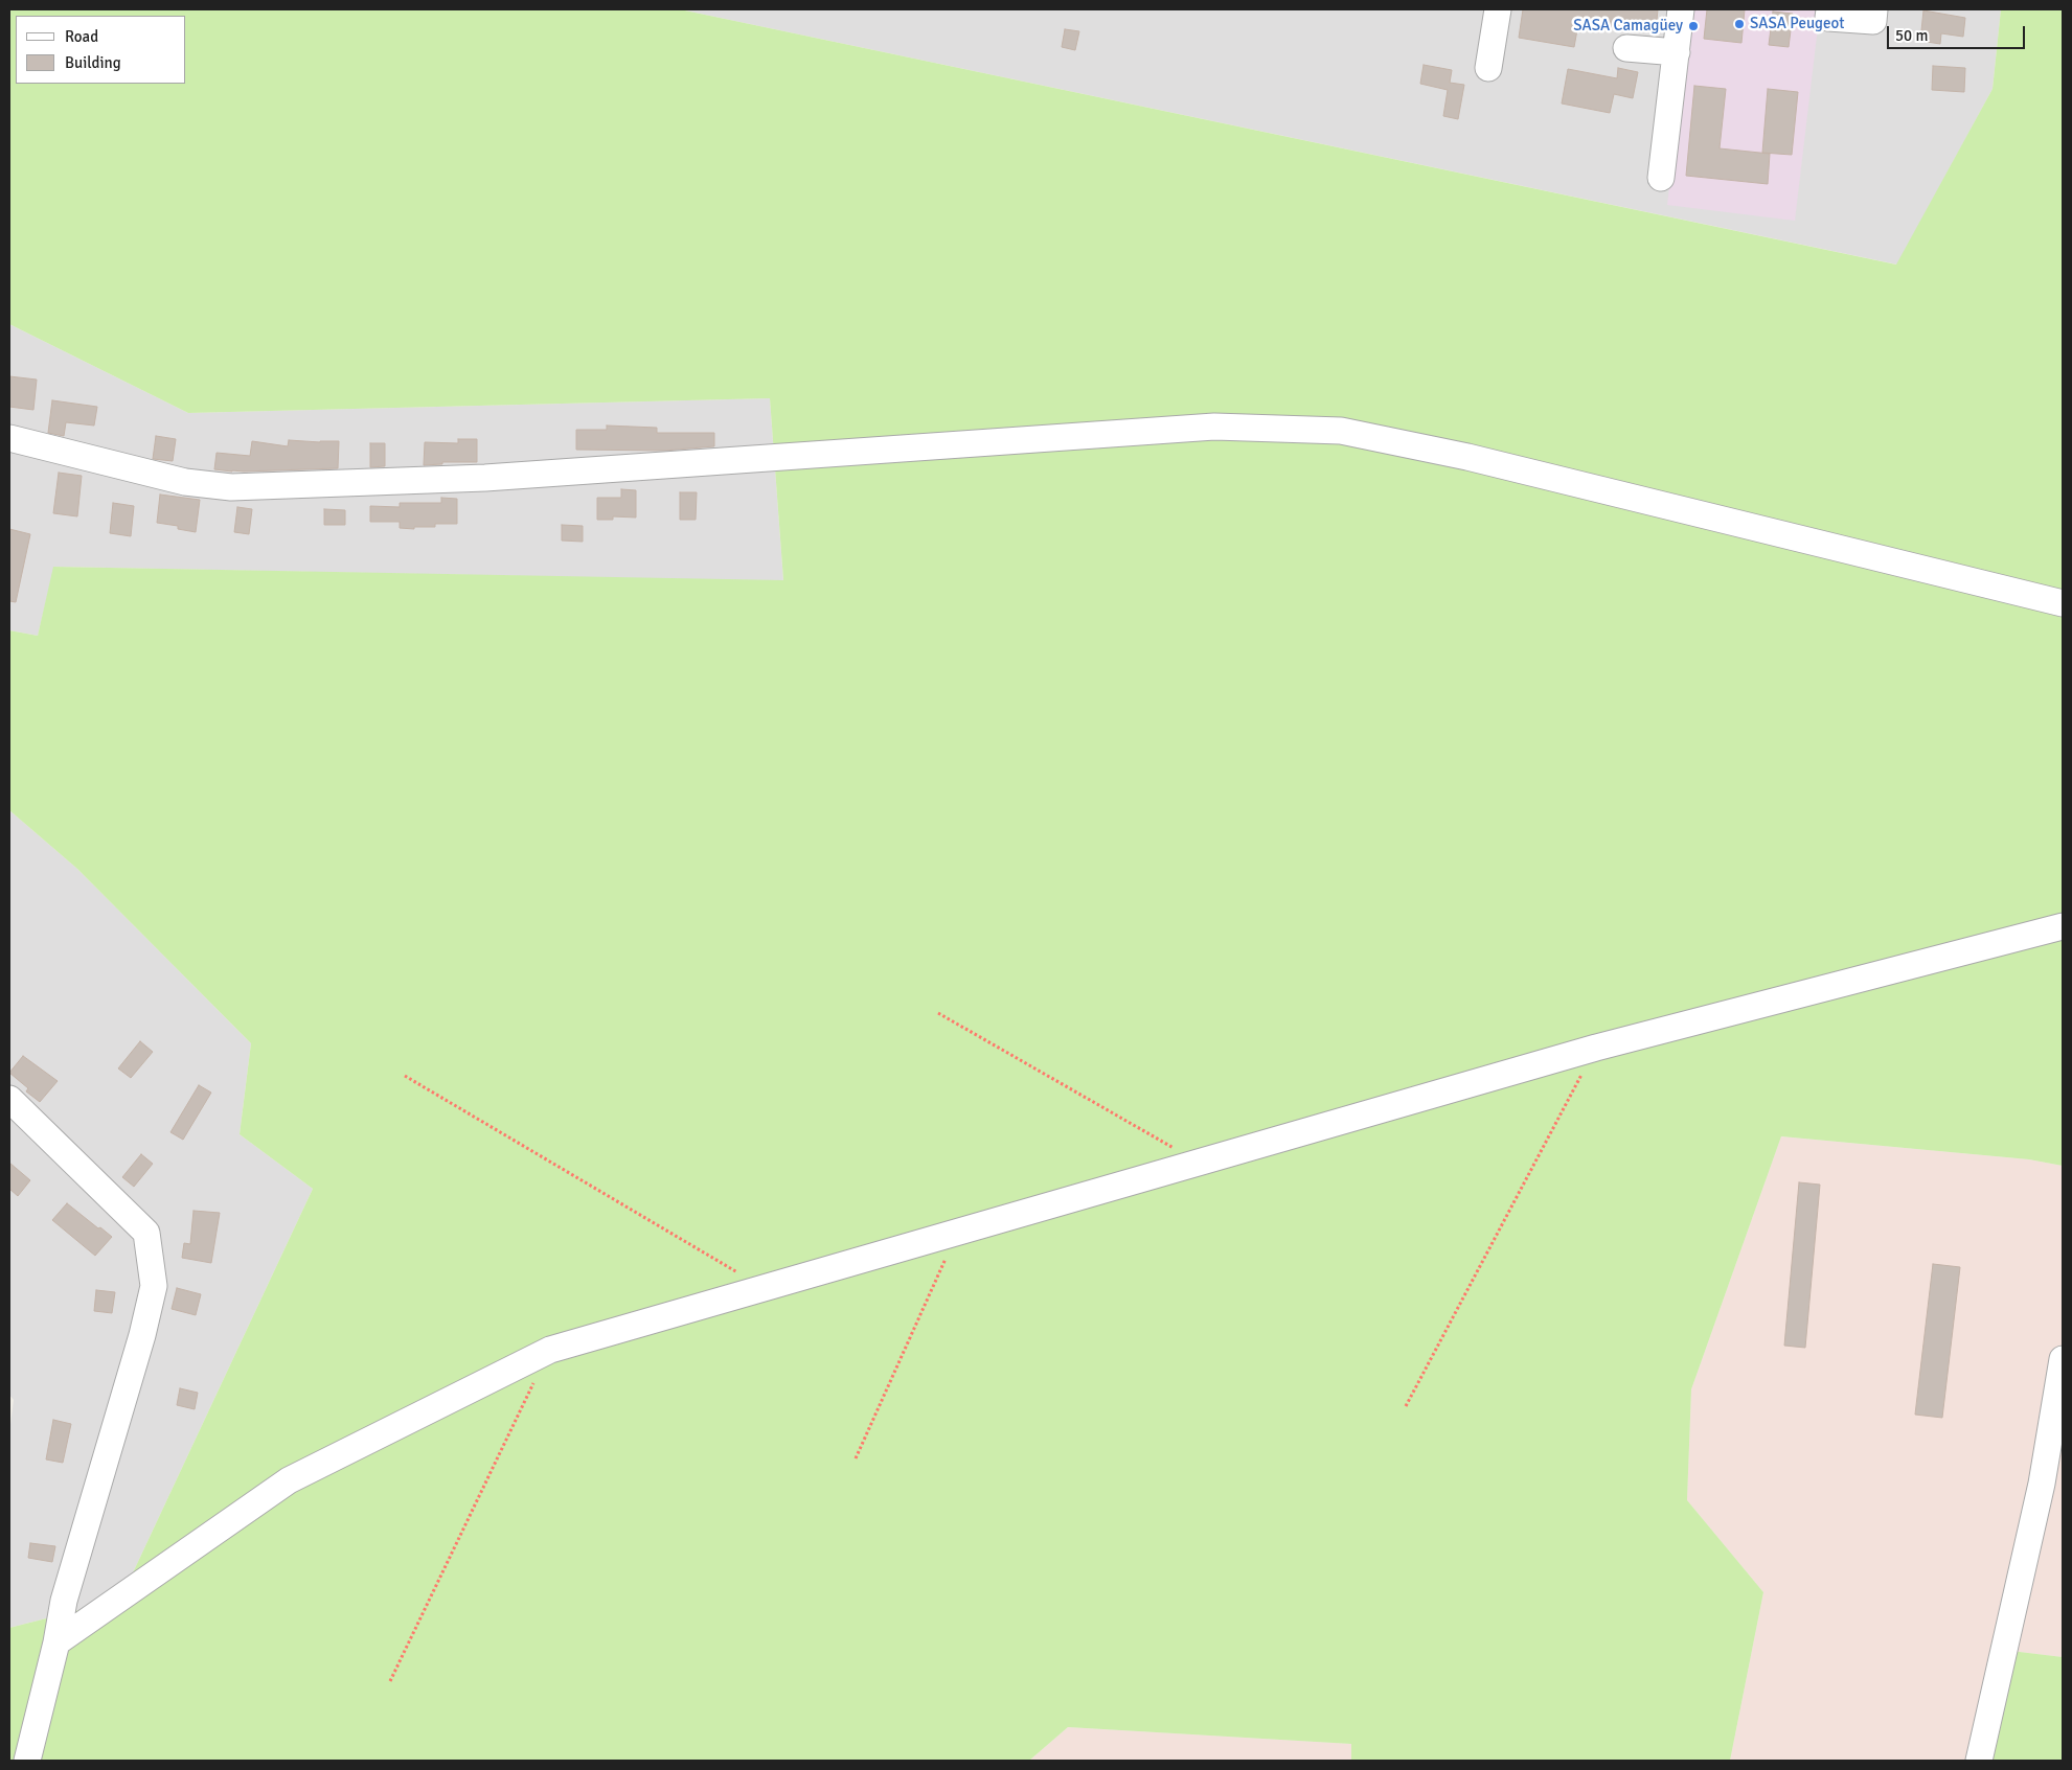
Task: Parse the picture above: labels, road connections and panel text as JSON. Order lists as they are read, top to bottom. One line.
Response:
{"places":["SASA Peugeot","SASA Camagüey"],"legend":["Road","Building"],"scale_bar":"50 m"}
